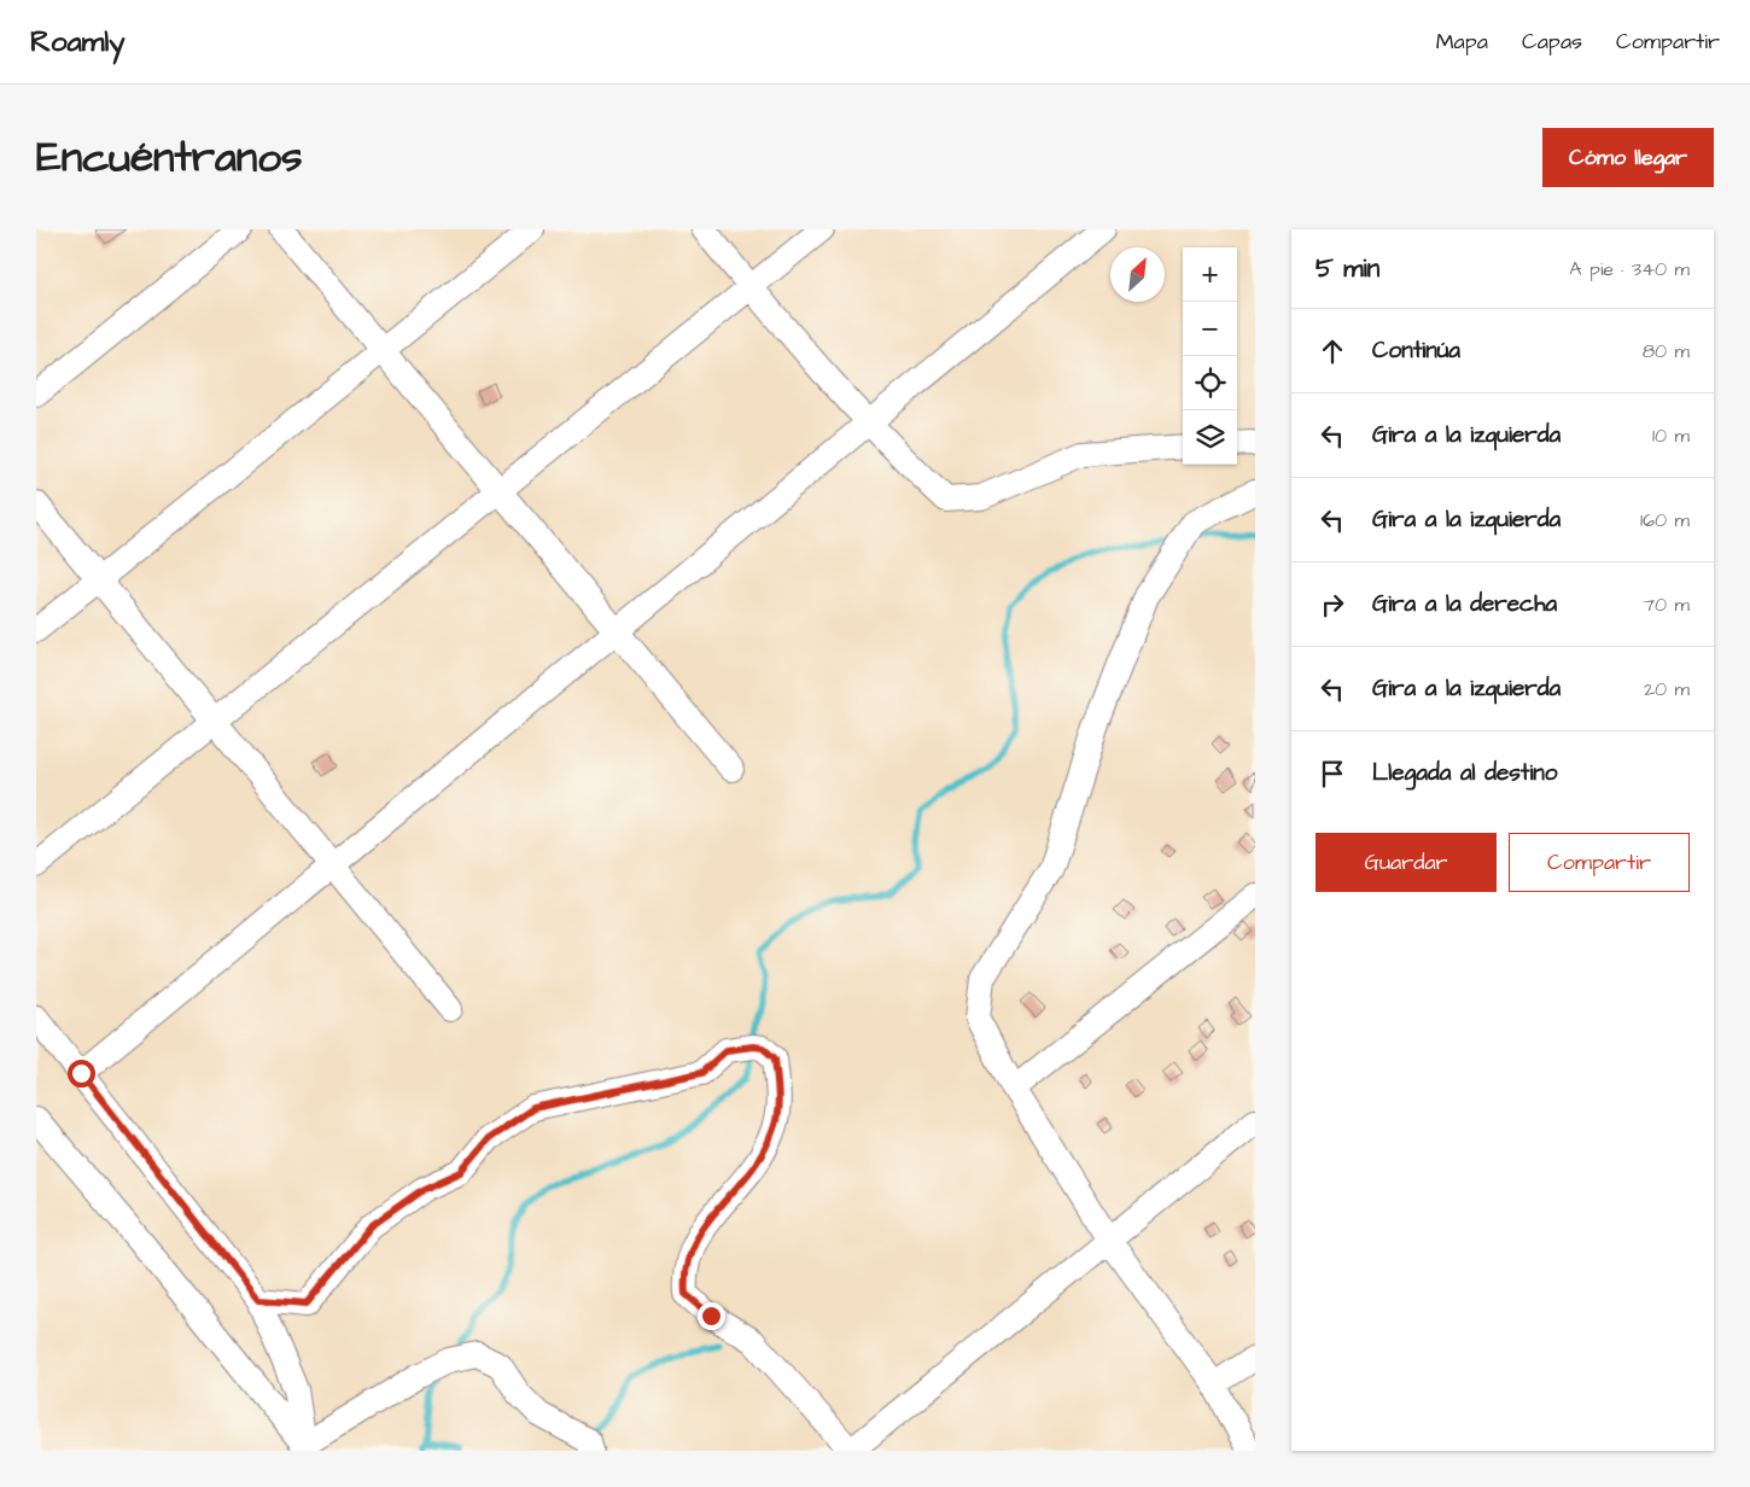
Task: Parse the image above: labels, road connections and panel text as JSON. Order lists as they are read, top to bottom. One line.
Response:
{"north":"top right","page":{"header":"Roamly","nav":["Mapa","Capas","Compartir"],"title":"Encuéntranos","buttons":["Cómo llegar",["Guardar","Compartir"]],"heading":["5 min","A pie · 340 m"],"map_buttons":["+","−"],"list":[["Continúa","80 m"],["Gira a la izquierda","10 m"],["Gira a la izquierda","160 m"],["Gira a la derecha","70 m"],["Gira a la izquierda","20 m"],"Llegada al destino"]}}
